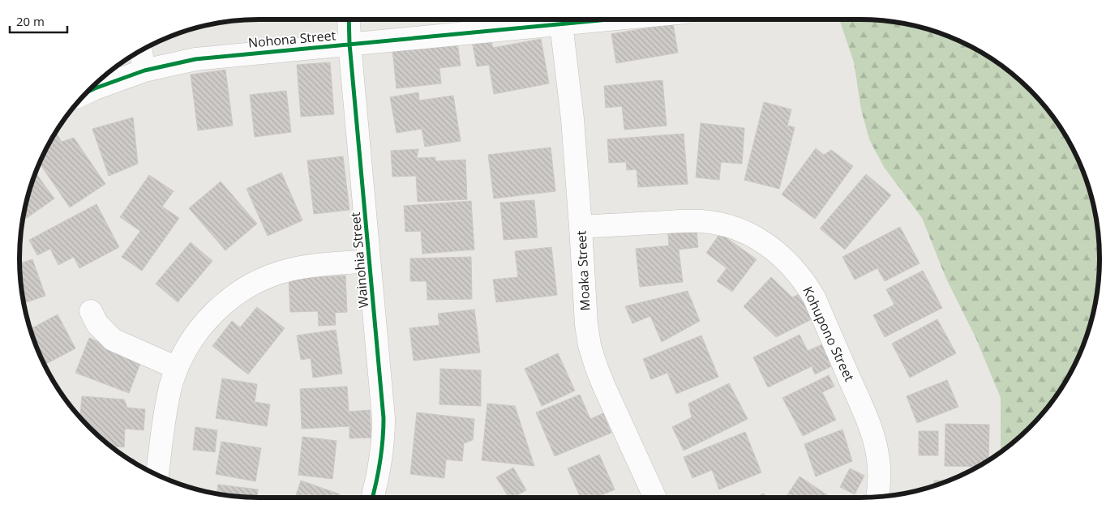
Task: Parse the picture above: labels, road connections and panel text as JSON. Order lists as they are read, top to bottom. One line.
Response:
{"streets":{"street":["Nohona Street","Wainohia Street","Moaka Street","Kohupono Street"]},"crossings":[["Nohona Street","Wainohia Street"],["Nohona Street","Moaka Street"],["Moaka Street","Kohupono Street"]],"scale_bar":"20 m"}
